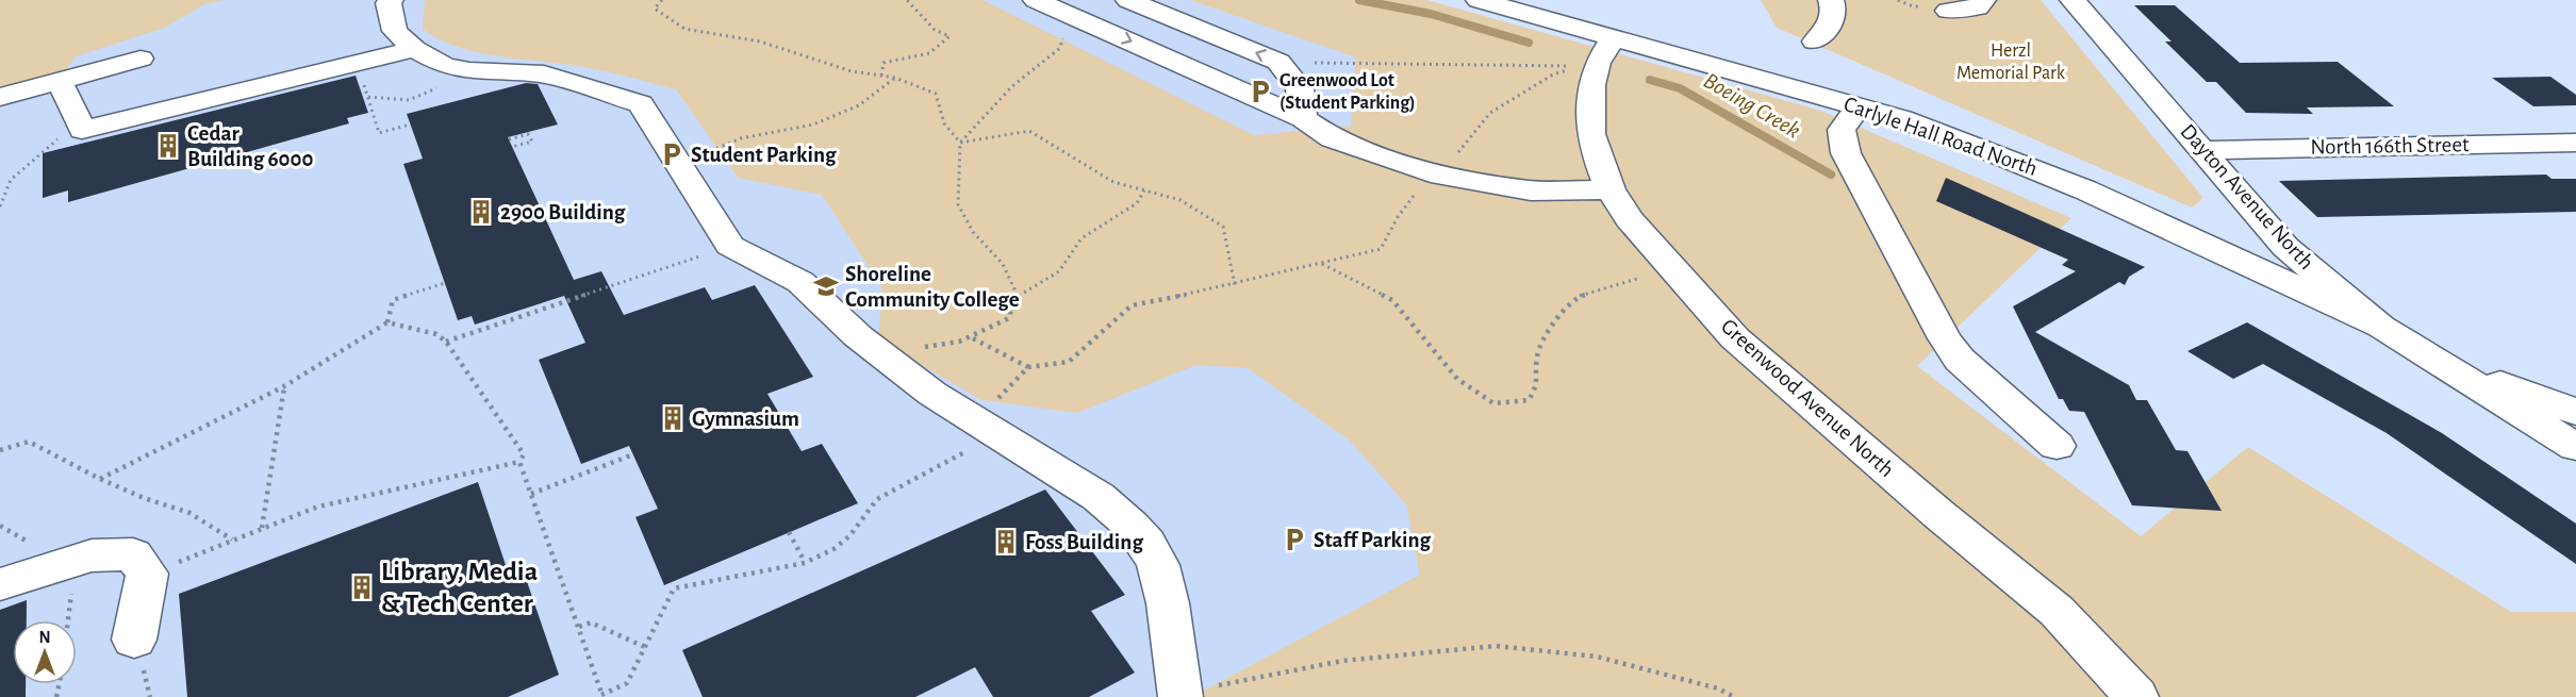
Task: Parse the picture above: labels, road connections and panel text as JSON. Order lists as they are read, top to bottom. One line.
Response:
{"streets":{"street":["Carlyle Hall Road North","North 166th Street","Dayton Avenue North","Greenwood Avenue North"]},"crossings":[["Carlyle Hall Road North","Dayton Avenue North"],["Carlyle Hall Road North","Greenwood Avenue North"],["North 166th Street","Dayton Avenue North"]],"water":["Boeing Creek"],"parks":["Herzl Memorial Park"],"places":{"parking":["Greenwood Lot (Student Parking)","Student Parking","Staff Parking"],"building":["Cedar Building 6000","2900 Building","Gymnasium","Foss Building","Library, Media & Tech Center"],"school or university":["Shoreline Community College"]},"north":"top"}
